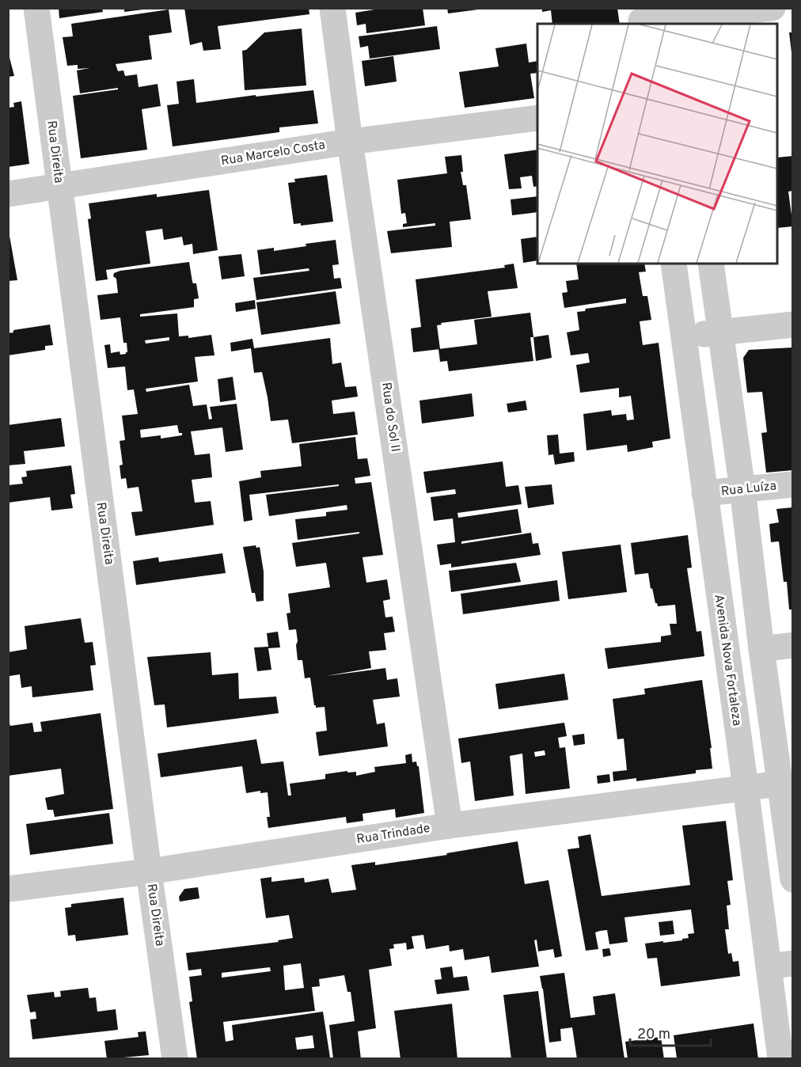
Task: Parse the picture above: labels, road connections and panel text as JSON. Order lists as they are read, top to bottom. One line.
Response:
{"streets":{"street":["Rua Direita","Rua Marcelo Costa","Rua do Sol II","Rua Luíza","Avenida Nova Fortaleza","Rua Trindade"]},"crossings":[["Rua Direita","Rua Marcelo Costa"],["Rua Direita","Rua Trindade"],["Rua Marcelo Costa","Rua do Sol II"],["Rua do Sol II","Rua Trindade"],["Rua Luíza","Avenida Nova Fortaleza"],["Avenida Nova Fortaleza","Rua Trindade"]],"scale_bar":"20 m"}
